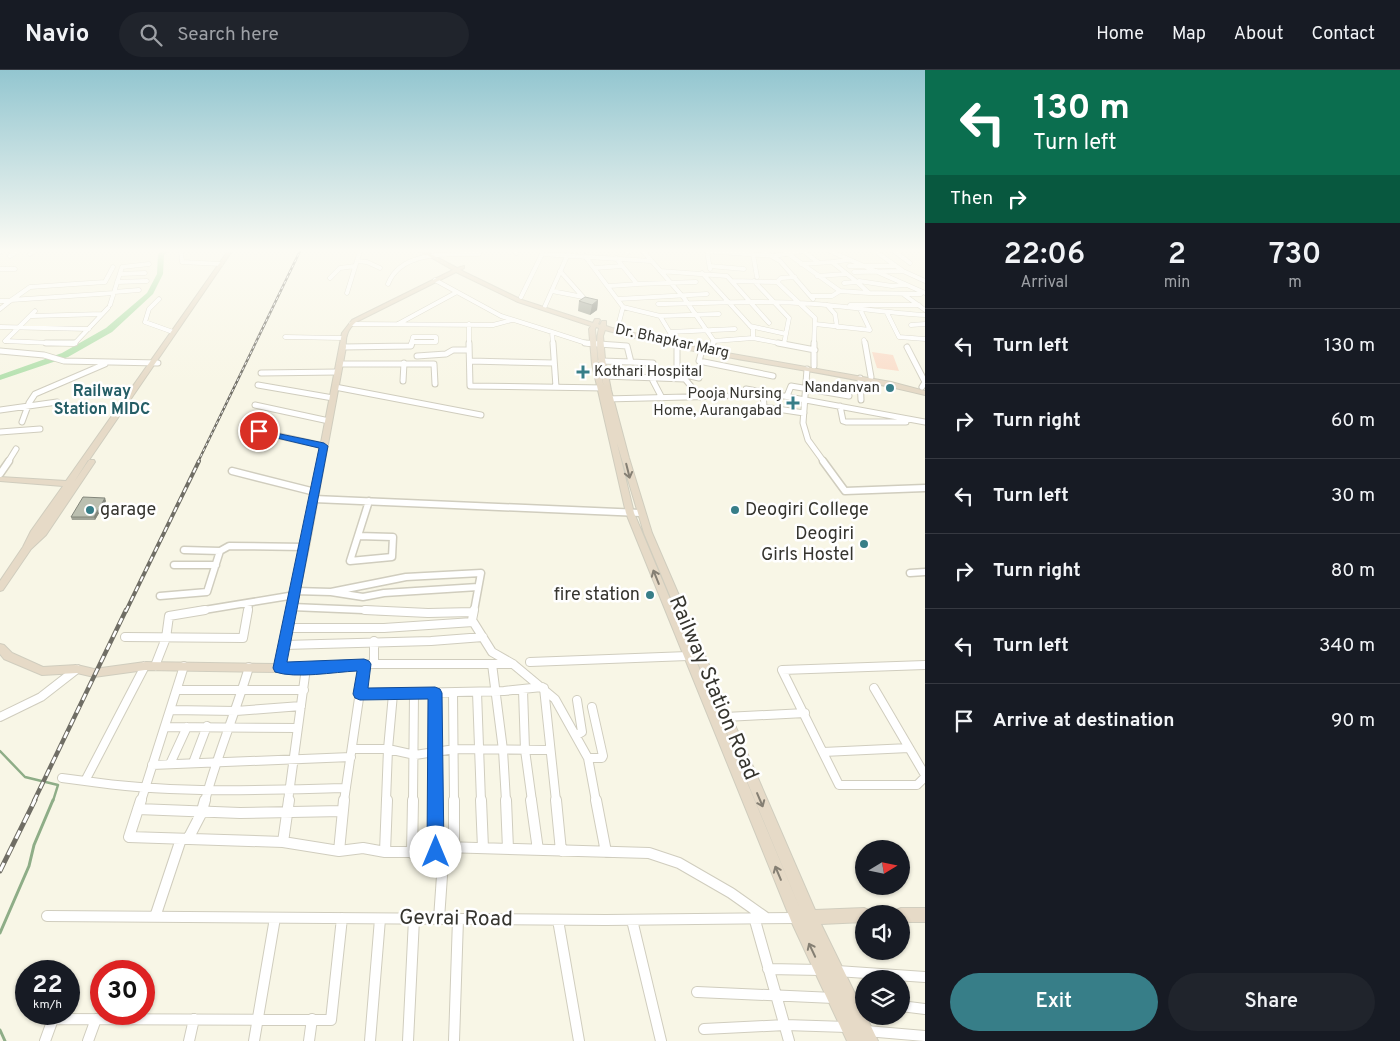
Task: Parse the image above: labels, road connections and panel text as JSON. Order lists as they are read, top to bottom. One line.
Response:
{"streets":{"street":["Dr. Bhapkar Marg","Railway Station Road","Gevrai Road"]},"crossings":[["Dr. Bhapkar Marg","Railway Station Road"],["Railway Station Road","Gevrai Road"]],"districts":["Railway Station MIDC"],"places":{"health":["Kothari Hospital","Pooja Nursing Home, Aurangabad"],"other":["Nandanvan","garage","Deogiri College","Deogiri Girls Hostel","fire station"]},"north":"right","page":{"header":"Navio","search":"Search here","nav":["Home","Map","About","Contact"],"turn":["130 m","Turn left"],"then":"Then","eta":["22:06","Arrival","2","min","730","m"],"list":[{"name":"Turn left","value":"130 m"},{"name":"Turn right","value":"60 m"},{"name":"Turn left","value":"30 m"},{"name":"Turn right","value":"80 m"},{"name":"Turn left","value":"340 m"},{"name":"Arrive at destination","value":"90 m"}],"speed":"22 km/h","limit":"30","buttons":["Exit","Share"]}}
